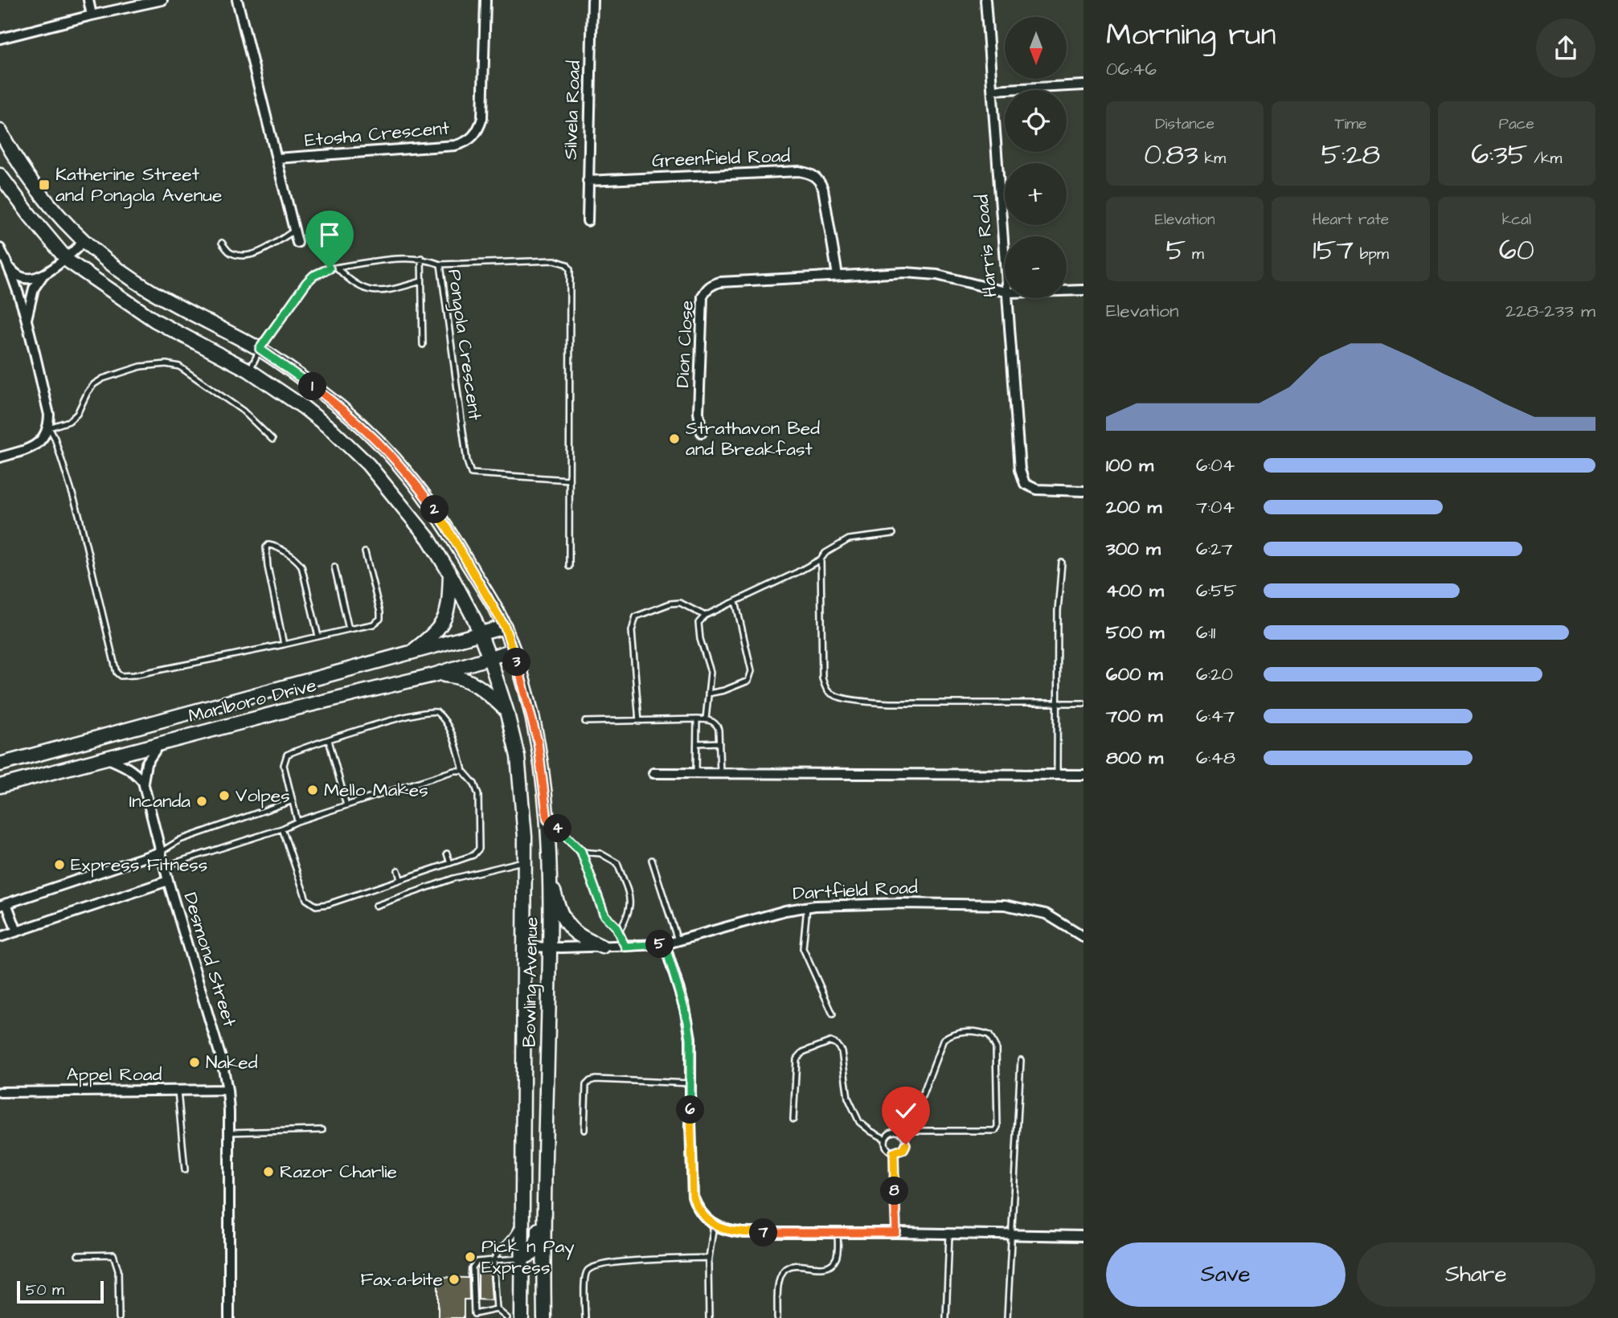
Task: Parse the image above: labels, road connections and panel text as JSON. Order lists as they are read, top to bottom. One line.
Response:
{"streets":{"main road":["Marlboro Drive","Bowling Avenue"],"street":["Silvela Road","Etosha Crescent","Greenfield Road","Harris Road","Dion Close","Dartfield Road","Desmond Street","Appel Road"],"lane":["Pongola Crescent"]},"crossings":[["Silvela Road","Greenfield Road"],["Greenfield Road","Dion Close"],["Pongola Crescent","Bowling Avenue"],["Marlboro Drive","Bowling Avenue"],["Dartfield Road","Bowling Avenue"],["Desmond Street","Appel Road"]],"places":{"transit":["Katherine Street and Pongola Avenue"],"other":["Strathavon Bed and Breakfast","Mello Makes","Volpes","Incanda","Express Fitness","Naked","Razor Charlie","Pick n Pay Express","Fax-a-bite"]},"scale_bar":"50 m","north":"bottom","page":{"heading":["Morning run","06:46"],"map_buttons":["+","−"],"stats":[["Distance","0.83 km"],["Time","5:28"],["Pace","6:35 /km"],["Elevation","5 m"],["Heart rate","157 bpm"],["kcal","60"]],"chart":["Elevation","228–233 m"],"pins":["1","2","3","4","5","6","8","7"],"list":[{"name":"100 m","note":"6:04"},{"name":"200 m","note":"7:04"},{"name":"300 m","note":"6:27"},{"name":"400 m","note":"6:55"},{"name":"500 m","note":"6:11"},{"name":"600 m","note":"6:20"},{"name":"700 m","note":"6:47"},{"name":"800 m","note":"6:48"}],"buttons":["Save","Share"],"scale":"50 m"}}
